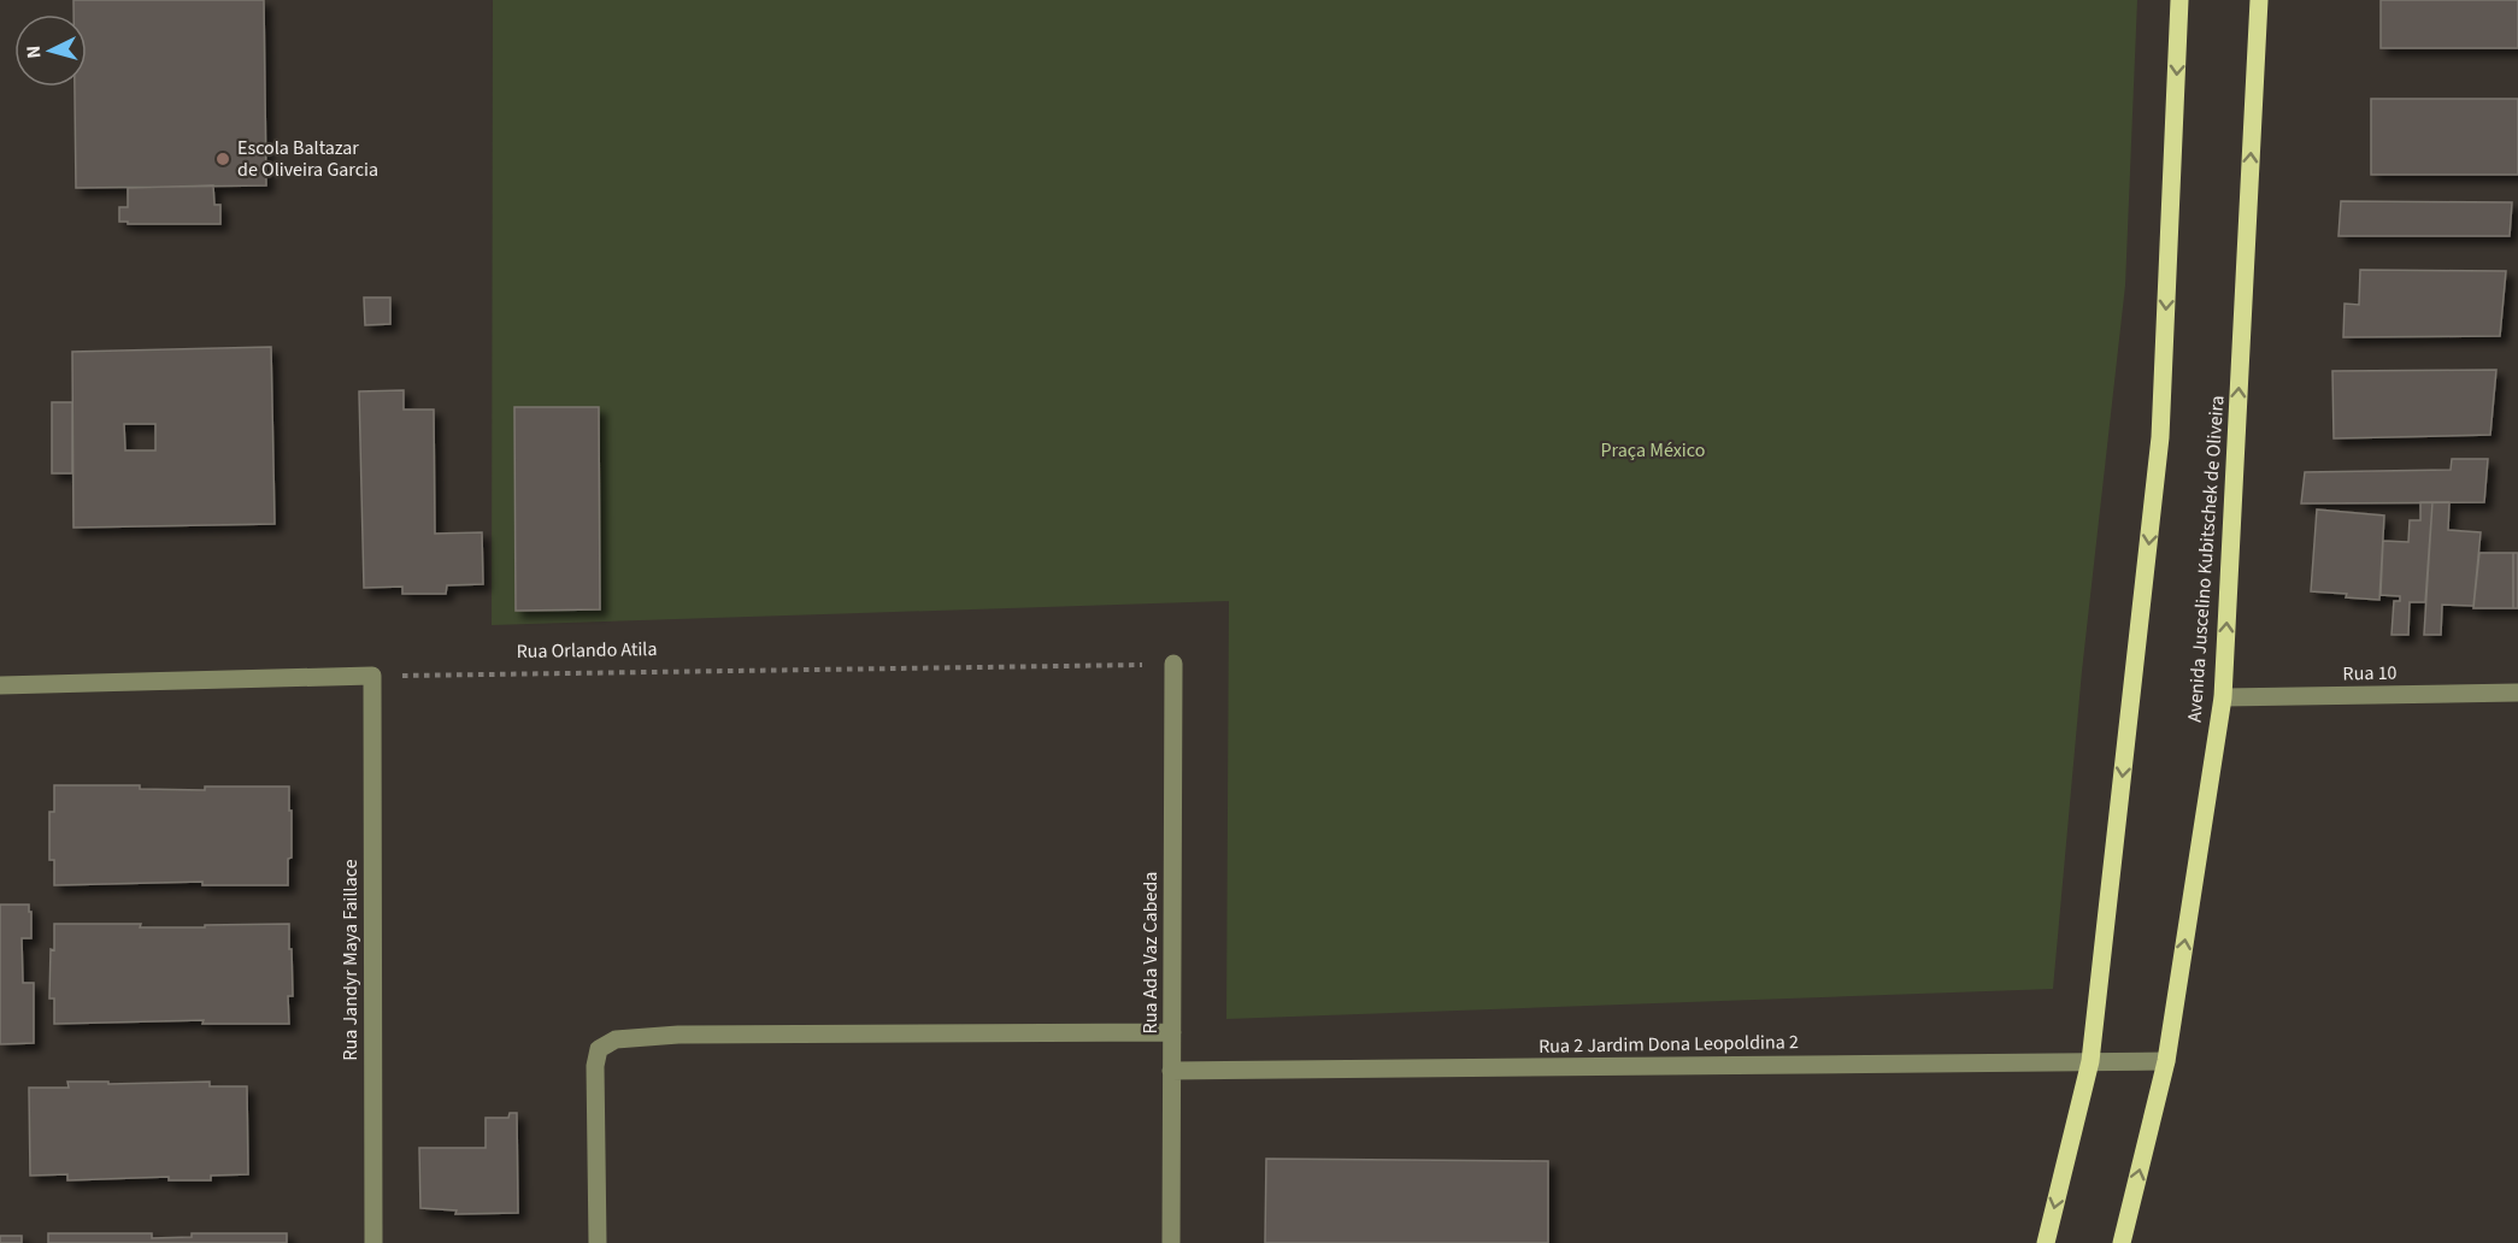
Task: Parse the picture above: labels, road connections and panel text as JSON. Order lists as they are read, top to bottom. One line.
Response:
{"streets":{"main road":["Avenida Juscelino Kubitschek de Oliveira"],"street":["Rua 10","Rua Ada Vaz Cabeda","Rua Jandyr Maya Faillace","Rua 2 Jardim Dona Leopoldina 2"],"path":["Rua Orlando Atila"]},"crossings":[["Avenida Juscelino Kubitschek de Oliveira","Rua 10"],["Avenida Juscelino Kubitschek de Oliveira","Rua 2 Jardim Dona Leopoldina 2"],["Rua Orlando Atila","Rua Ada Vaz Cabeda"],["Rua Orlando Atila","Rua Jandyr Maya Faillace"],["Rua Ada Vaz Cabeda","Rua 2 Jardim Dona Leopoldina 2"]],"parks":["Praça México"],"places":["Escola Baltazar de Oliveira Garcia"],"north":"left"}
